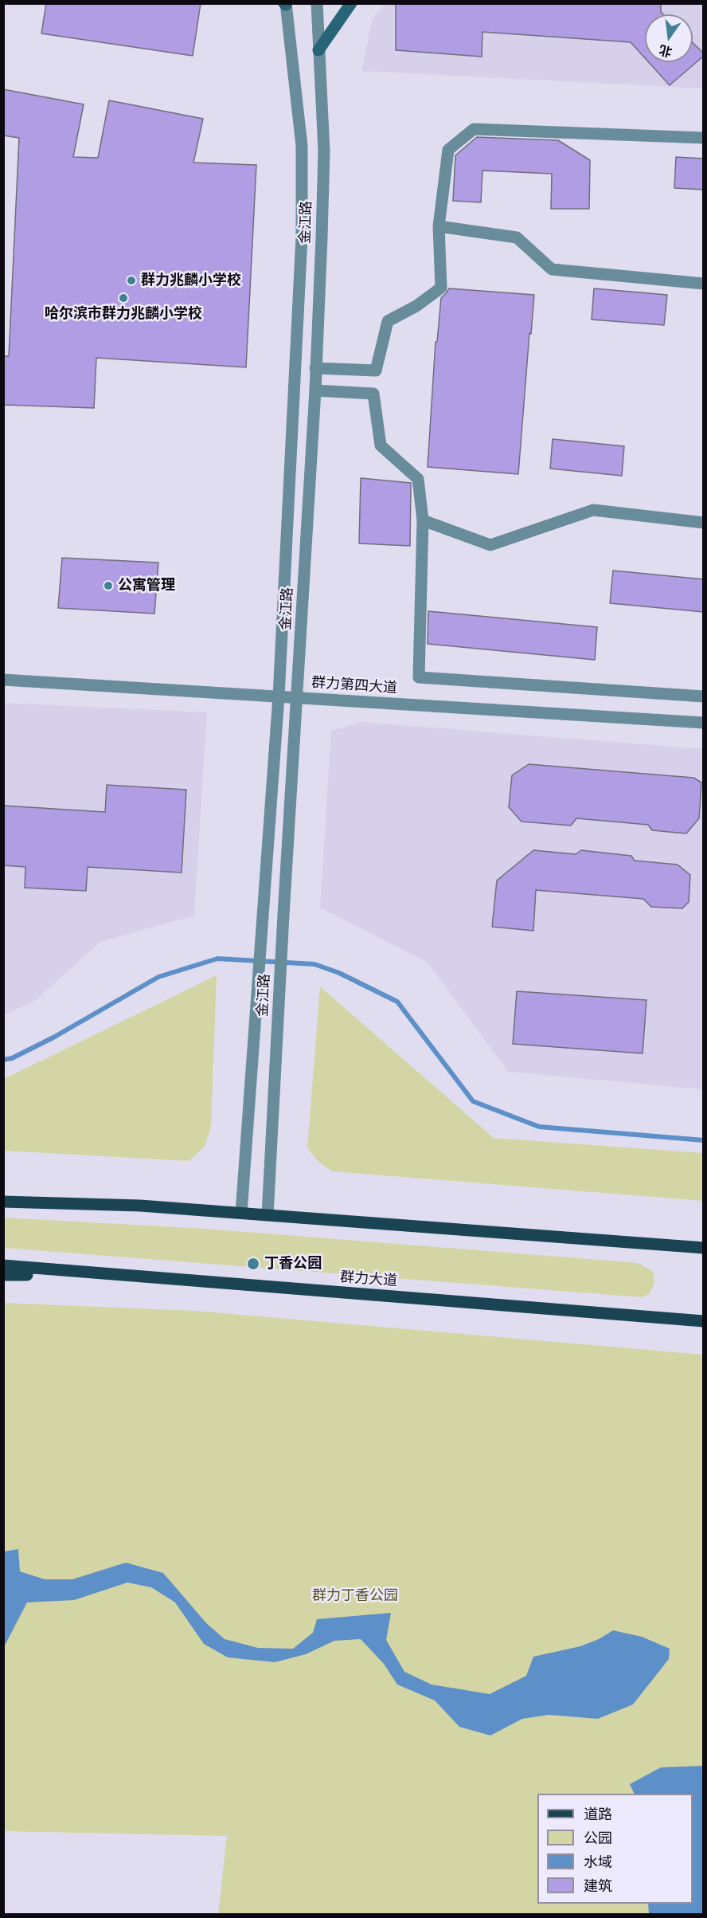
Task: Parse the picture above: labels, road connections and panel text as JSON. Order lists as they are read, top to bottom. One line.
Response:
{"streets":{"main road":["群力大道"],"street":["金江路","群力第四大道"]},"crossings":[["金江路","群力第四大道"]],"parks":["群力丁香公园"],"places":["群力兆麟小学校","哈尔滨市群力兆麟小学校","公寓管理","丁香公园"],"legend":["道路","公园","水域","建筑"],"north":"bottom"}
